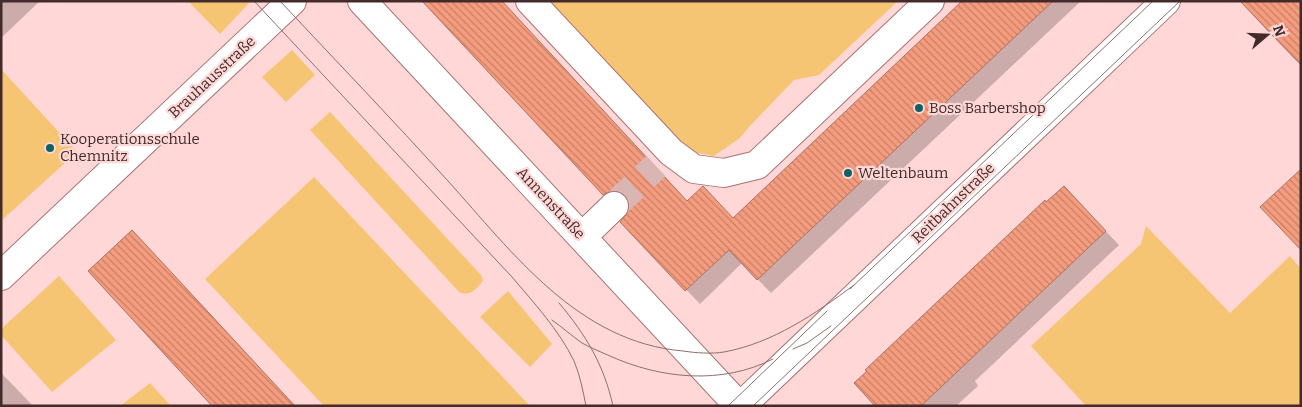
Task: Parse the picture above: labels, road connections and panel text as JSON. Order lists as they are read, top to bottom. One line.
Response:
{"streets":{"street":["Brauhausstraße","Annenstraße","Reitbahnstraße"]},"crossings":[["Annenstraße","Reitbahnstraße"]],"places":["Boss Barbershop","Kooperationsschule Chemnitz","Weltenbaum"],"north":"right"}
